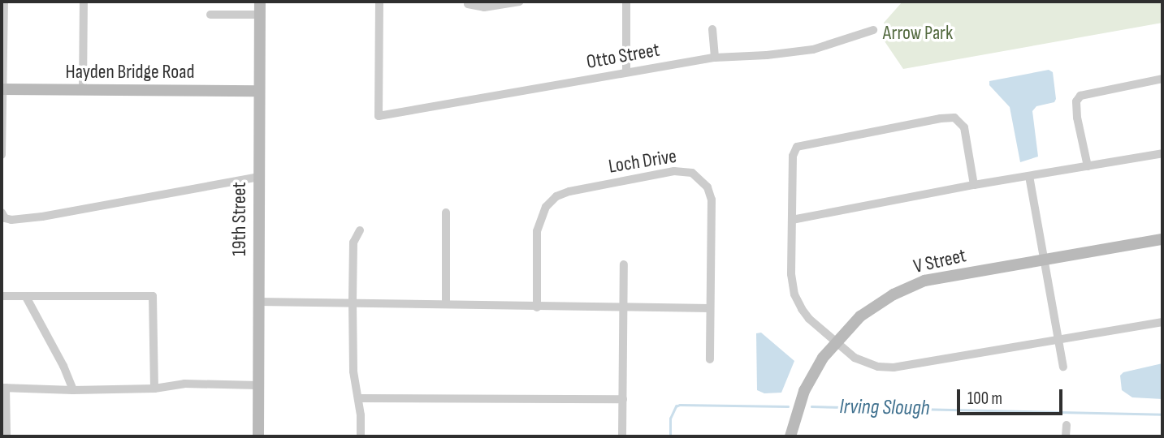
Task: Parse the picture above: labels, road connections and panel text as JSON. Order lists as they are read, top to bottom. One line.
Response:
{"streets":{"street":["Otto Street","Hayden Bridge Road","Loch Drive","19th Street","V Street"]},"crossings":[["Hayden Bridge Road","19th Street"]],"water":["Irving Slough"],"parks":["Arrow Park"],"scale_bar":"100 m"}
